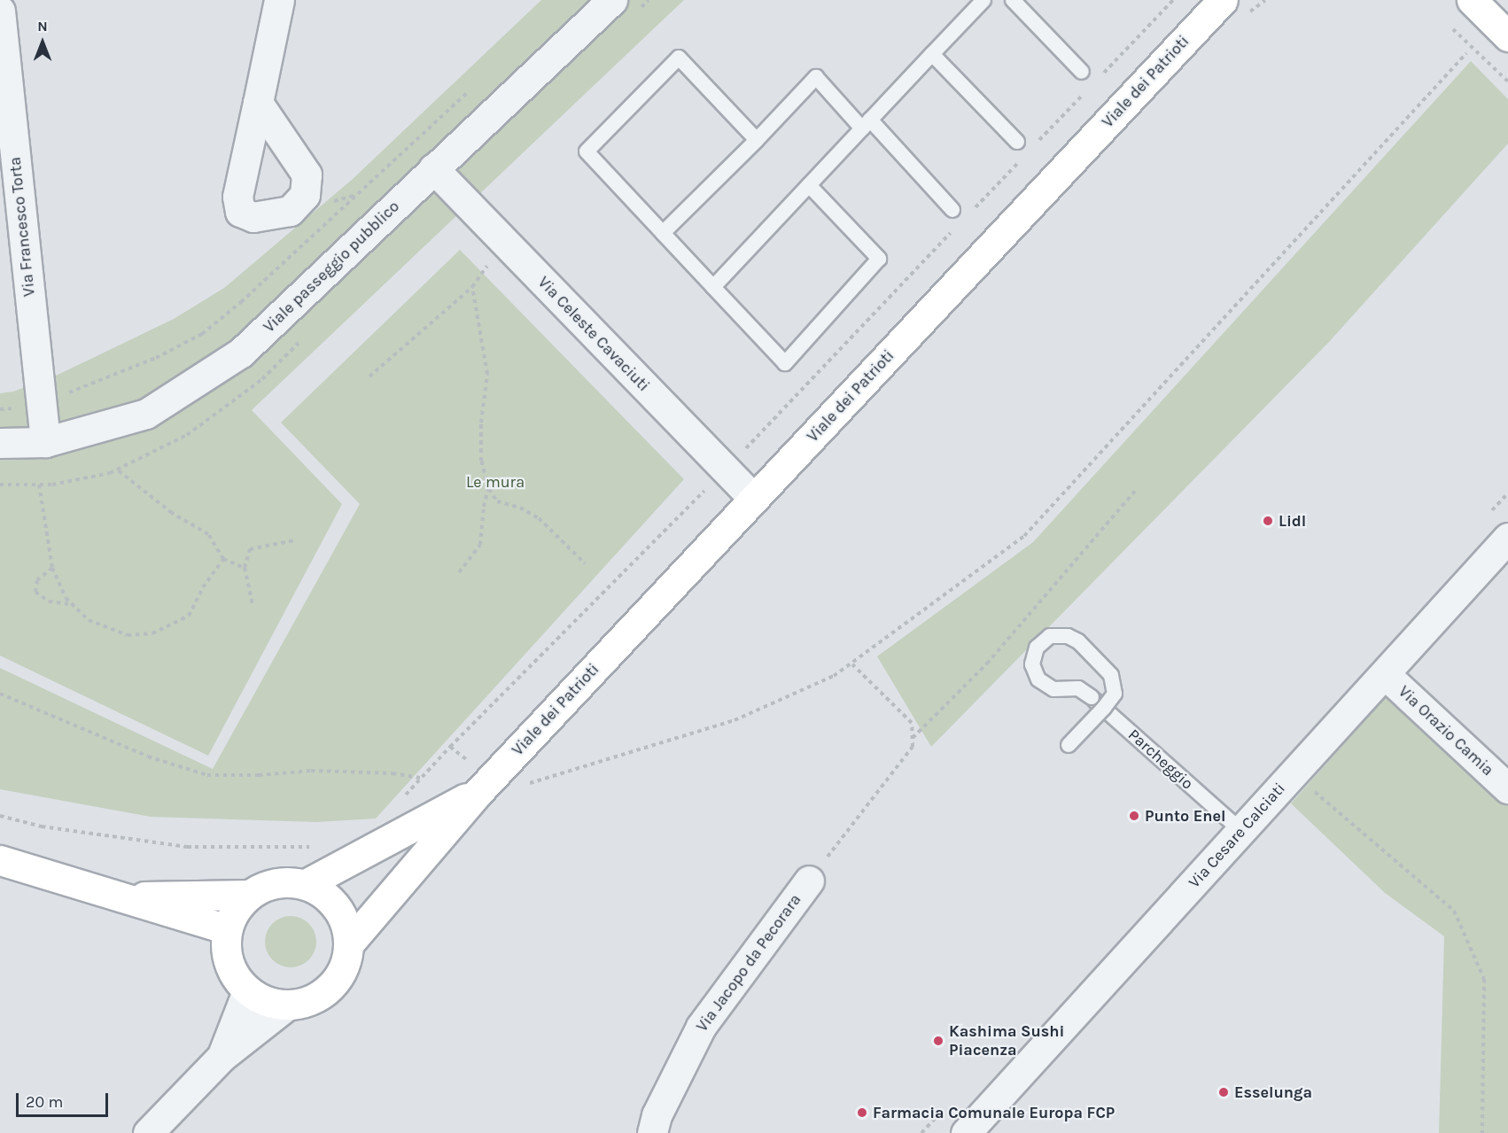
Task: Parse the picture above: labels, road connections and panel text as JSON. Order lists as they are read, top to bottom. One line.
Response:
{"streets":{"main road":["Viale dei Patrioti"],"street":["Via Francesco Torta","Viale passeggio pubblico","Via Celeste Cavaciuti","Via Orazio Camia","Via Cesare Calciati","Via Jacopo da Pecorara"],"lane":["Parcheggio"]},"crossings":[["Viale dei Patrioti","Via Celeste Cavaciuti"],["Via Francesco Torta","Viale passeggio pubblico"],["Viale passeggio pubblico","Via Celeste Cavaciuti"],["Via Orazio Camia","Via Cesare Calciati"],["Parcheggio","Via Cesare Calciati"]],"parks":["Le mura"],"places":["Lidl","Punto Enel","Kashima Sushi Piacenza","Esselunga","Farmacia Comunale Europa FCP"],"scale_bar":"20 m","north":"top"}
